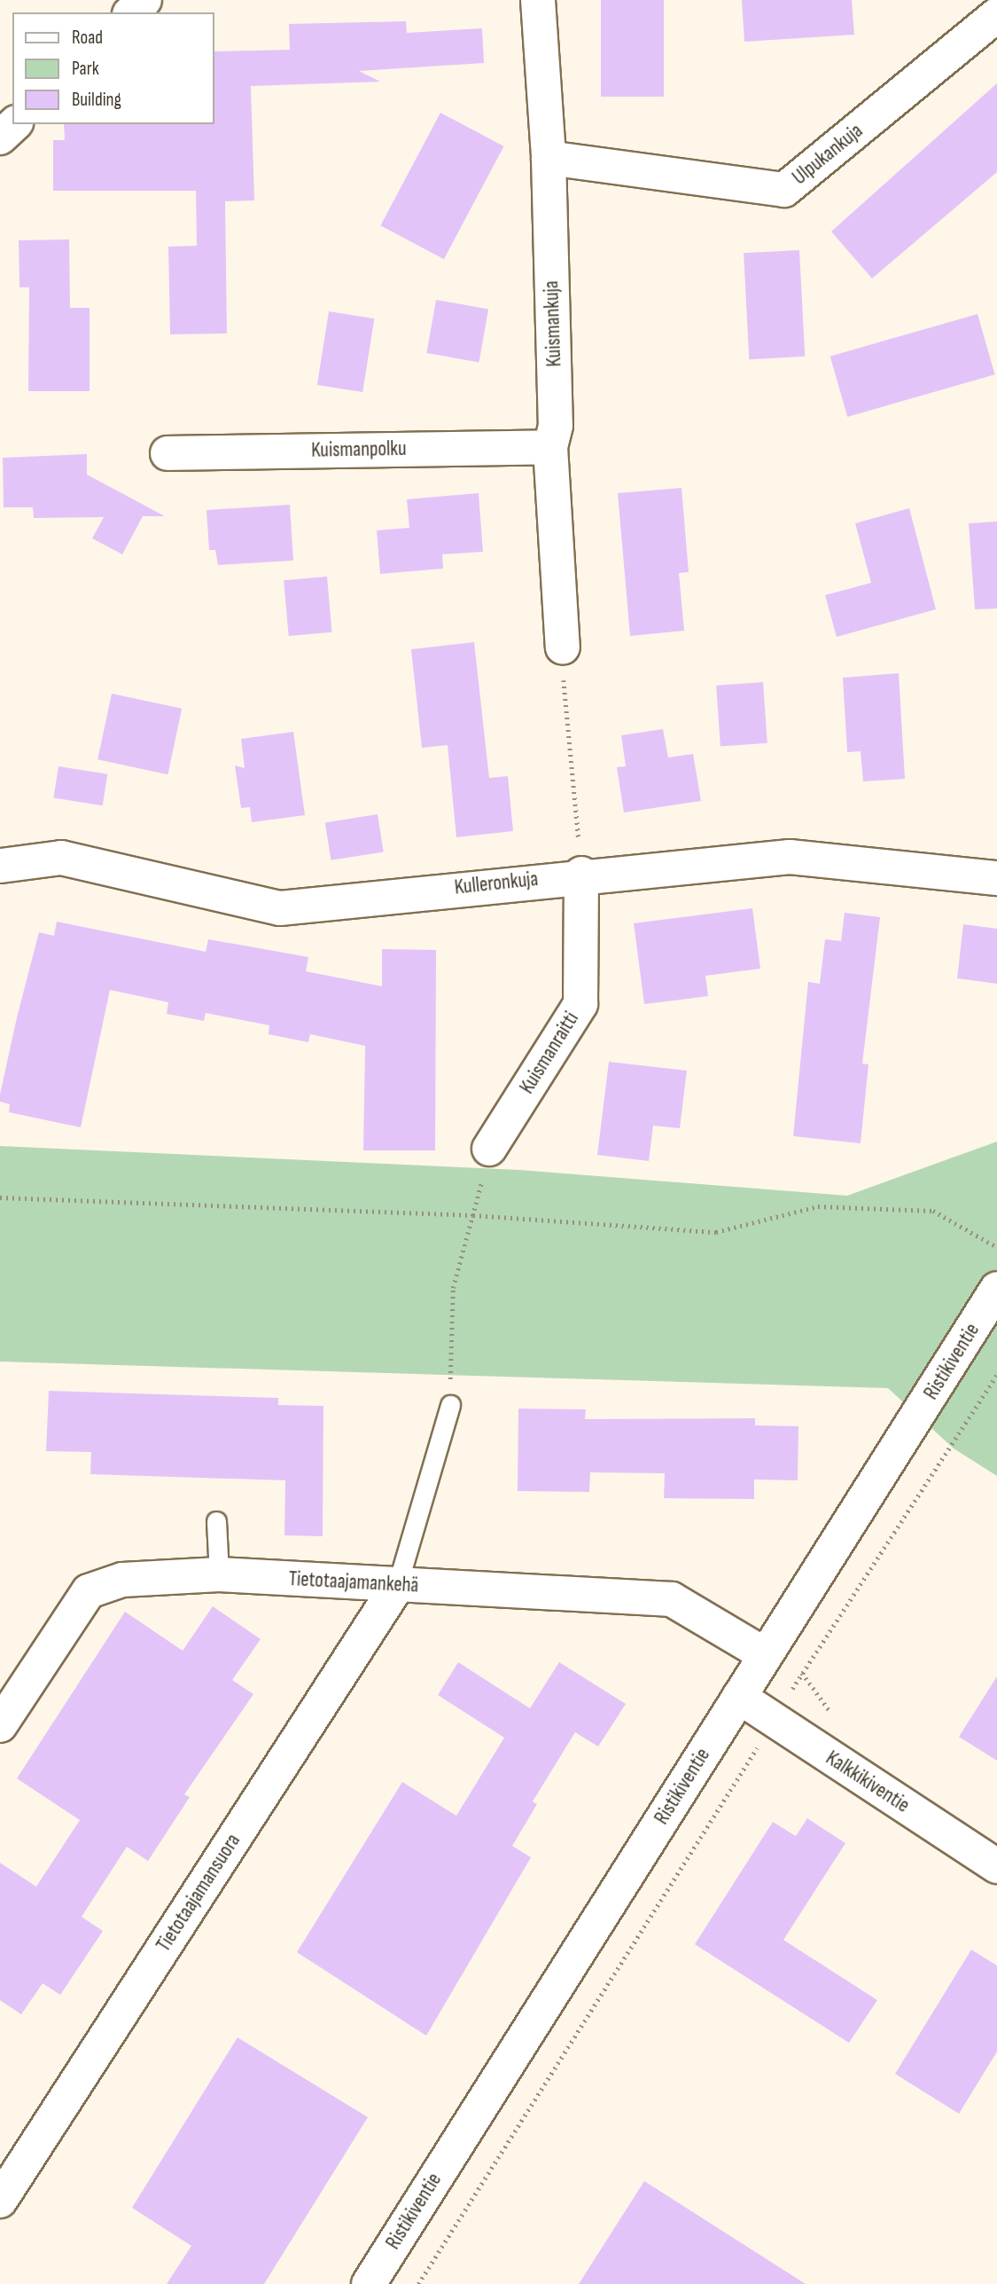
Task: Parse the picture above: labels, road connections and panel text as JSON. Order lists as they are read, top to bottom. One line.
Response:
{"streets":{"street":["Ulpukankuja","Kuismankuja","Kuismanpolku","Kulleronkuja","Kuismanraitti","Ristikiventie","Tietotaajamankehä","Kalkkikiventie","Tietotaajamansuora"]},"crossings":[["Ulpukankuja","Kuismankuja"],["Kuismankuja","Kuismanpolku"],["Kulleronkuja","Kuismanraitti"],["Ristikiventie","Tietotaajamankehä"],["Ristikiventie","Kalkkikiventie"],["Tietotaajamankehä","Tietotaajamansuora"]],"legend":["Road","Park","Building"]}
